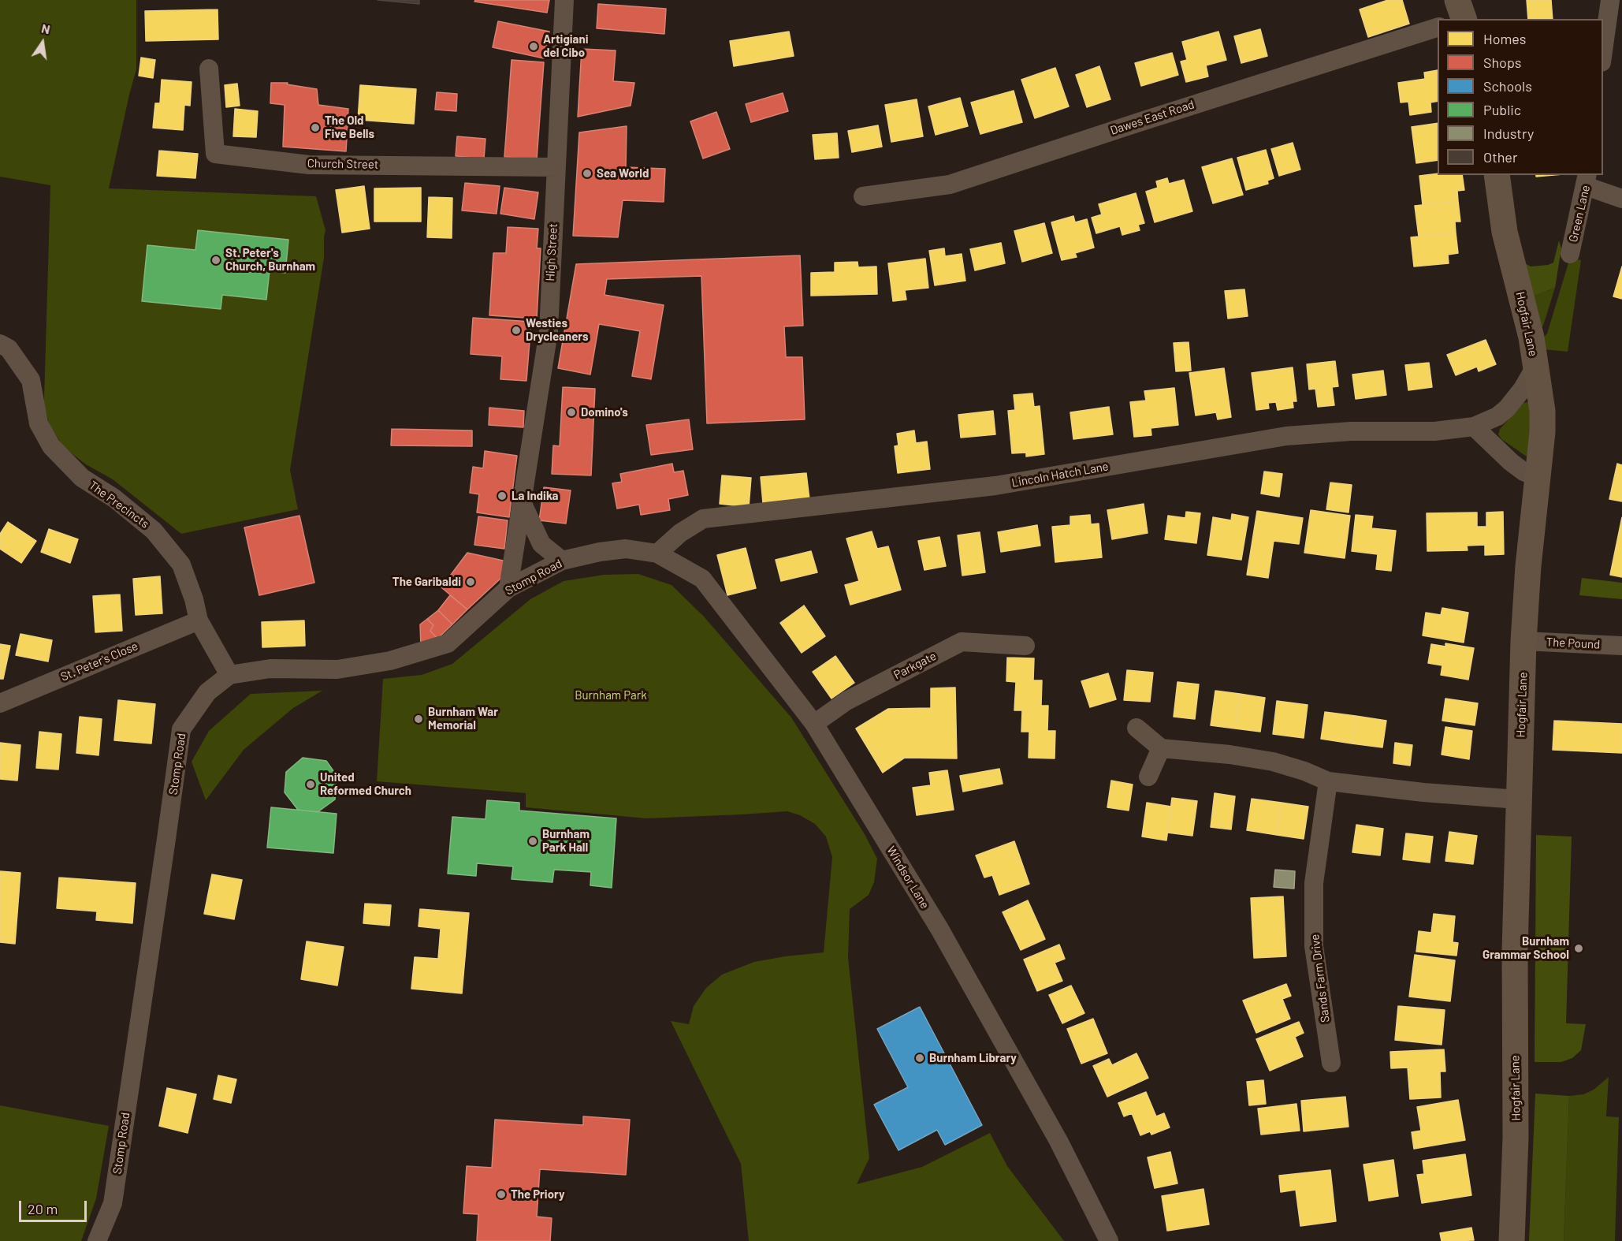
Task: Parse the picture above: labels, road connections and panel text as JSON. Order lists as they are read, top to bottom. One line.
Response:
{"streets":{"street":["Dawes East Road","Church Street","Green Lane","High Street","Hogfair Lane","Lincoln Hatch Lane","The Precincts","Stomp Road","The Pound","St. Peter's Close","Parkgate","Windsor Lane","Sands Farm Drive"]},"crossings":[["Church Street","High Street"],["High Street","Stomp Road"],["Hogfair Lane","Lincoln Hatch Lane"],["Hogfair Lane","The Pound"],["Lincoln Hatch Lane","Stomp Road"],["Lincoln Hatch Lane","Windsor Lane"],["The Precincts","Stomp Road"],["The Precincts","St. Peter's Close"],["Stomp Road","Windsor Lane"],["Parkgate","Windsor Lane"]],"parks":["Burnham Park"],"places":["Artigiani del Cibo","The Old Five Bells","Sea World","St. Peter's Church, Burnham","Westies Drycleaners","Domino's","La Indika","The Garibaldi","Burnham War Memorial","United Reformed Church","Burnham Park Hall","Burnham Grammar School","Burnham Library","The Priory"],"legend":["Homes","Shops","Schools","Public","Industry","Other"],"scale_bar":"20 m","north":"top"}
